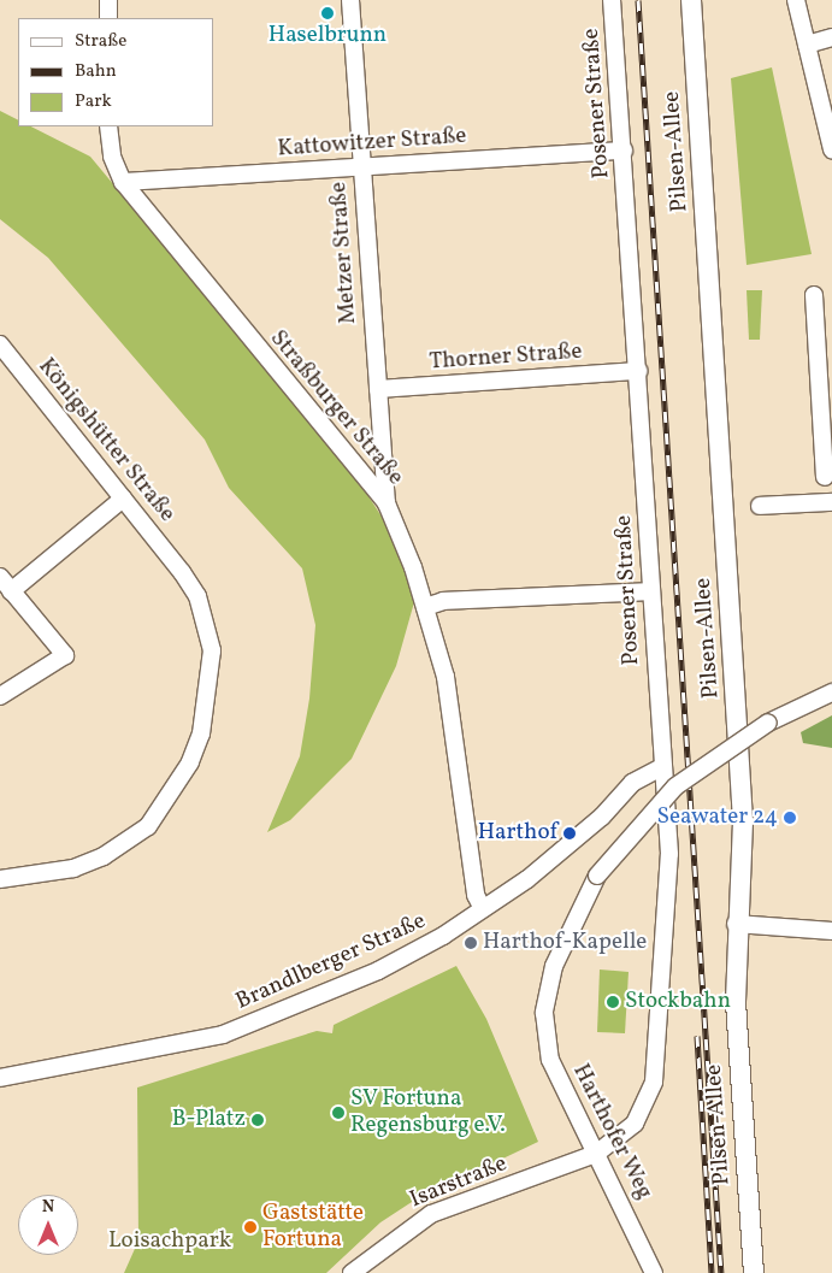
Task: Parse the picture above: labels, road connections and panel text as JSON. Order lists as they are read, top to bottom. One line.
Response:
{"streets":{"main road":["Pilsen-Allee"],"street":["Posener Straße","Kattowitzer Straße","Metzer Straße","Thorner Straße","Straßburger Straße","Königshütter Straße","Brandlberger Straße","Harthofer Weg","Isarstraße"]},"crossings":[["Posener Straße","Kattowitzer Straße"],["Posener Straße","Thorner Straße"],["Posener Straße","Brandlberger Straße"],["Posener Straße","Harthofer Weg"],["Posener Straße","Isarstraße"],["Kattowitzer Straße","Metzer Straße"],["Kattowitzer Straße","Straßburger Straße"],["Metzer Straße","Thorner Straße"],["Metzer Straße","Straßburger Straße"],["Straßburger Straße","Brandlberger Straße"],["Harthofer Weg","Isarstraße"]],"parks":["Loisachpark"],"places":["Haselbrunn","Seawater 24","Harthof","Harthof-Kapelle","Stockbahn","SV Fortuna Regensburg e.V.","B-Platz","Gaststätte Fortuna"],"legend":["Straße","Bahn","Park"],"north":"top"}
